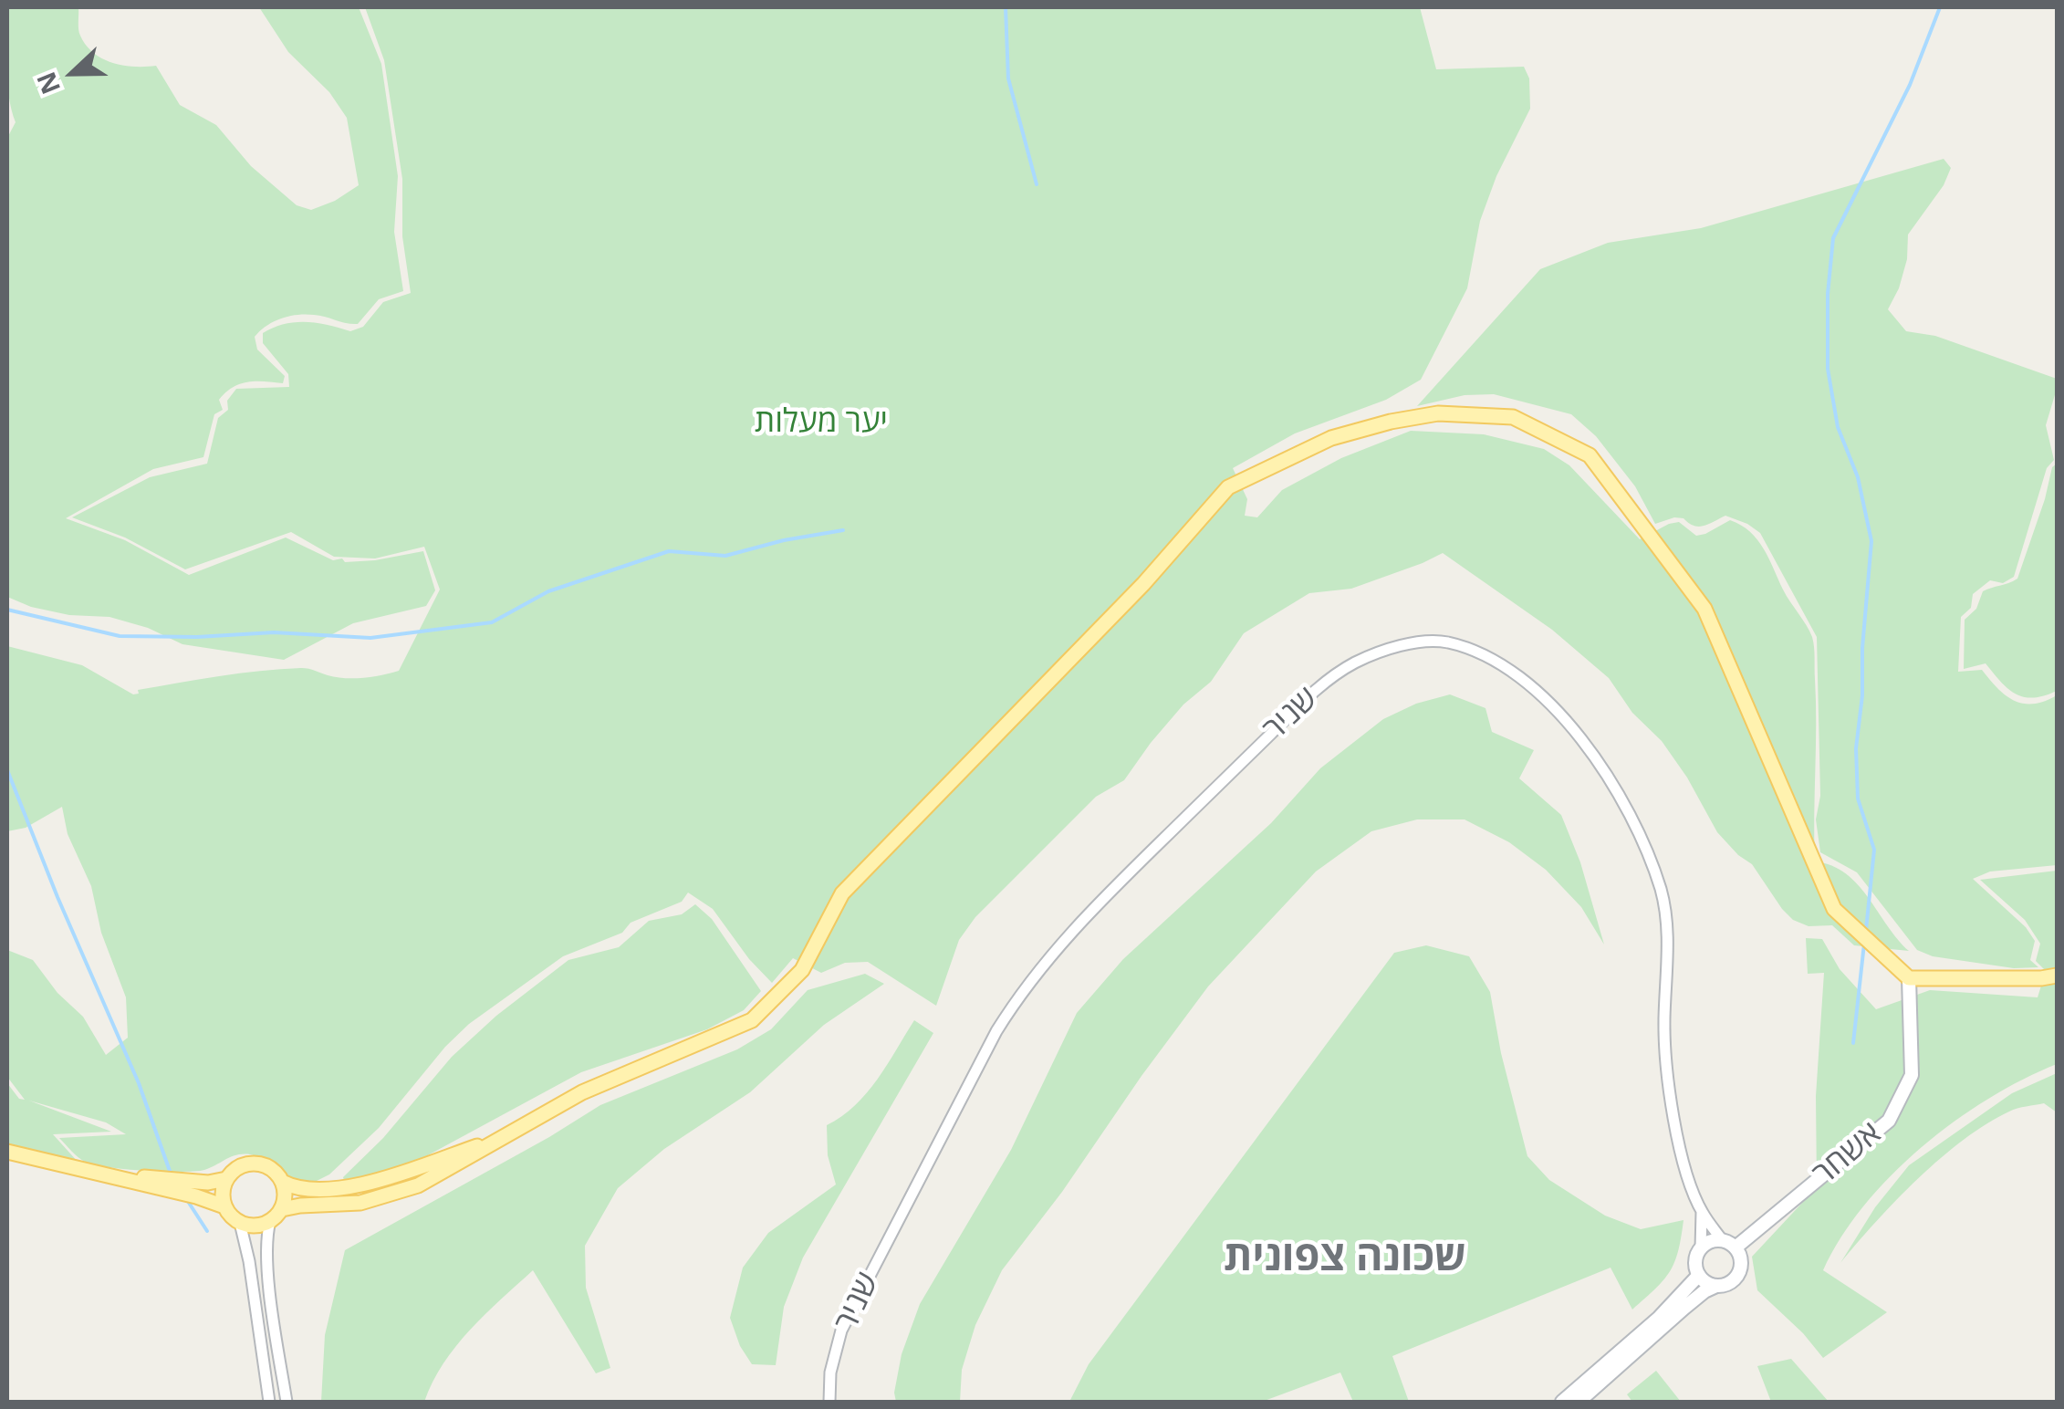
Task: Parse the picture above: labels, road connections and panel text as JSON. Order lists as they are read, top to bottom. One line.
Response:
{"streets":{"main road":["אשחר"],"street":["שניר"]},"crossings":[["שניר","אשחר"]],"districts":["שכונה צפונית"],"parks":["יער מעלות"],"north":"left"}
